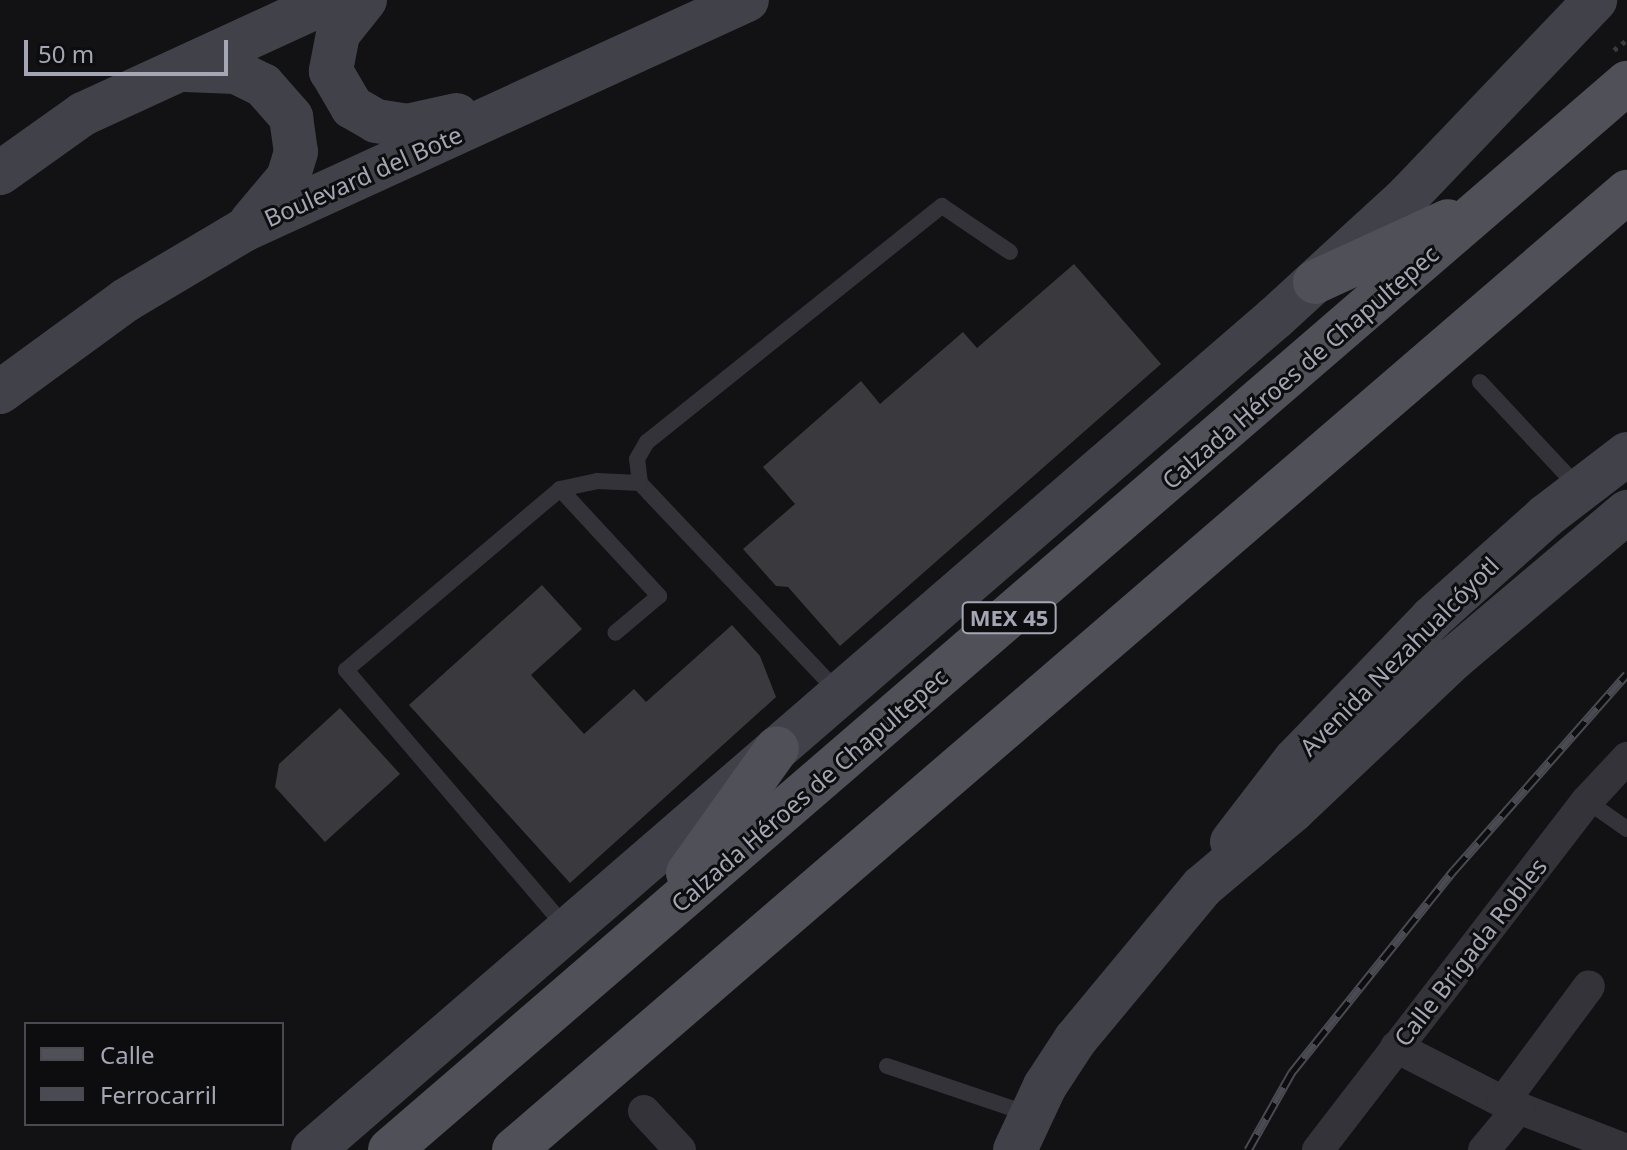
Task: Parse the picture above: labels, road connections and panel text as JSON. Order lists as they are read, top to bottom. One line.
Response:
{"streets":{"main road":["Boulevard del Bote","Calzada Héroes de Chapultepec","MEX 45","Avenida Nezahualcóyotl"],"street":["Calle Brigada Robles"]},"legend":["Calle","Ferrocarril"],"scale_bar":"50 m"}
